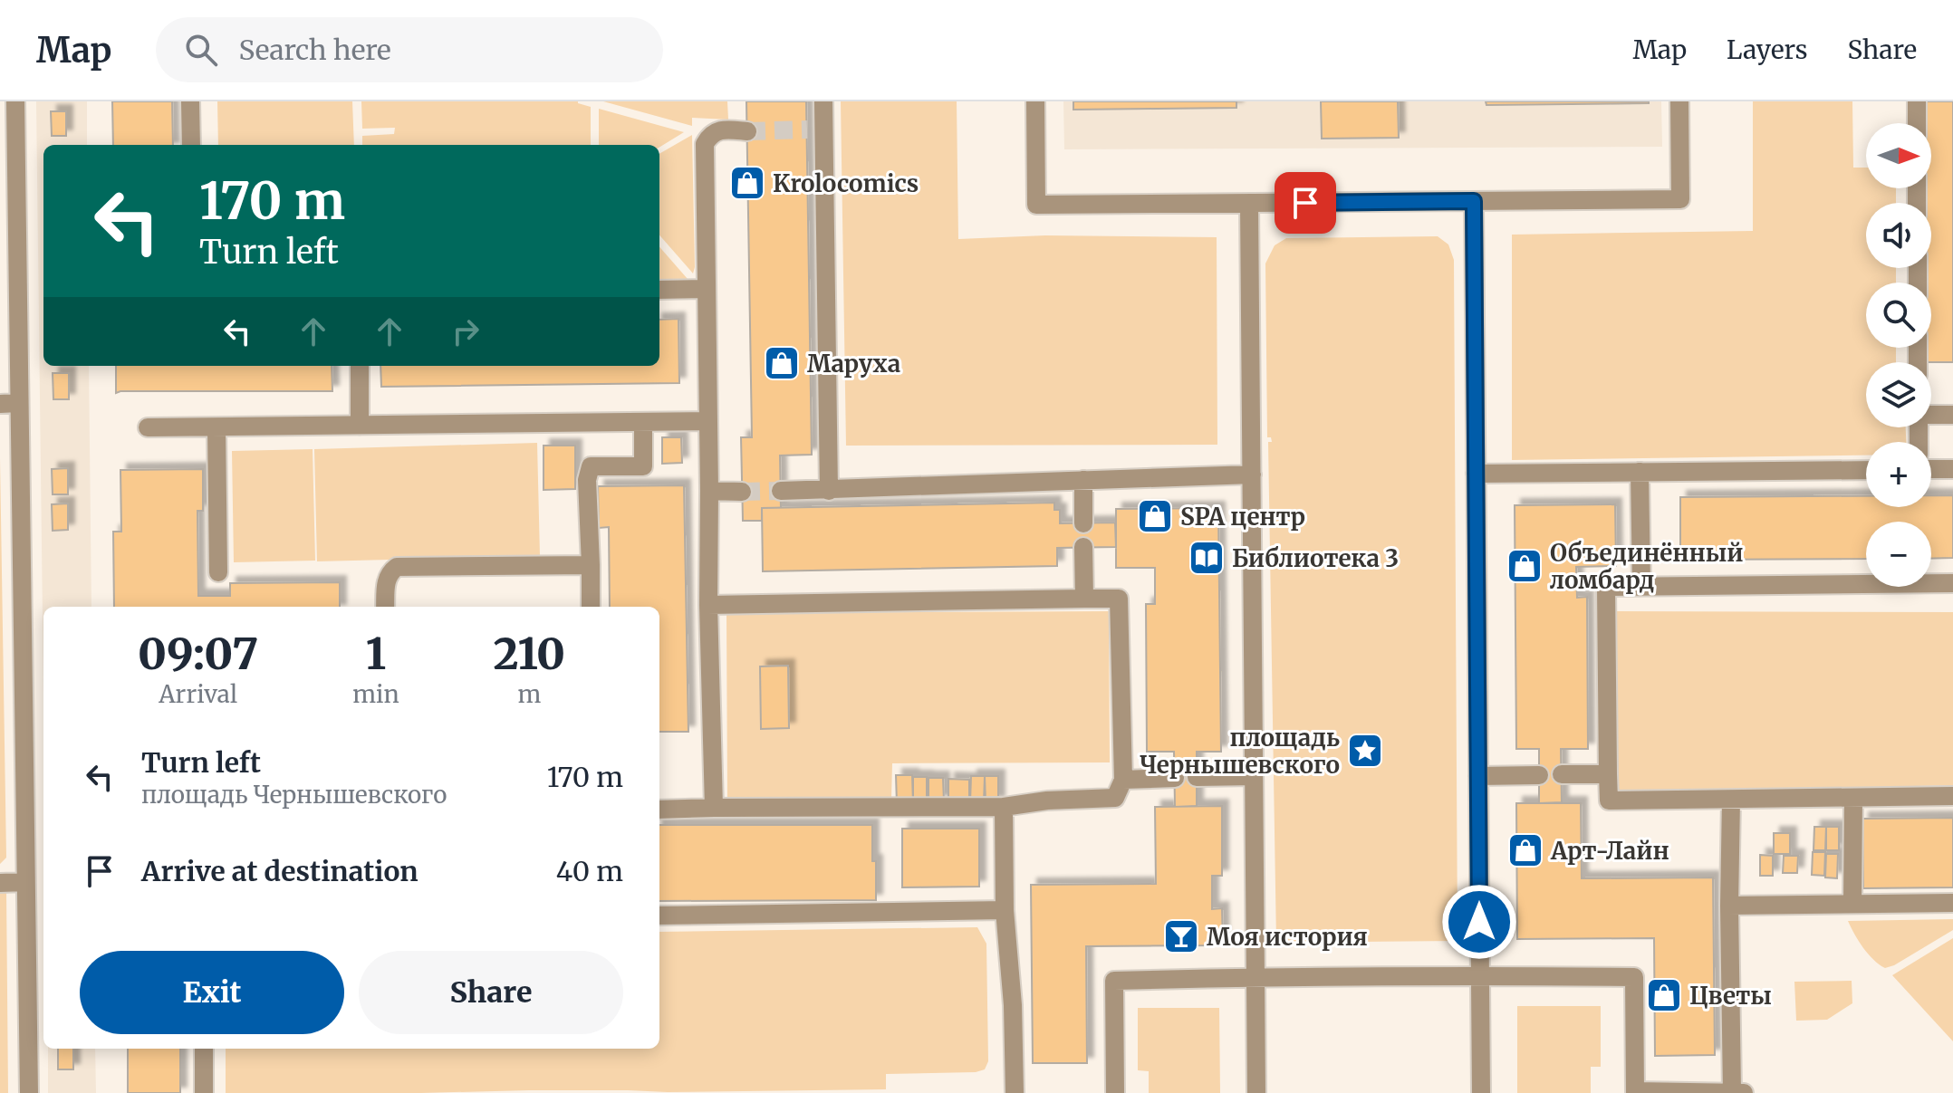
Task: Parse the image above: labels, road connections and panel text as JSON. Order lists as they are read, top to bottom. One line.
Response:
{"places":{"shop":["Krolocomics","Маруха","SPA центр","Объединённый ломбард","Арт-Лайн","Цветы"],"library":["Библиотека 3"],"place":["площадь Чернышевского"],"bar":["Моя история"]},"north":"right","page":{"header":"Map","search":"Search here","nav":["Map","Layers","Share"],"map_buttons":["+","−"],"turn":["170 m","Turn left"],"eta":["09:07","Arrival","1","min","210","m"],"list":[{"name":"Turn left","note":"площадь Чернышевского","value":"170 m"},{"name":"Arrive at destination","value":"40 m"}],"buttons":["Exit","Share"]}}
